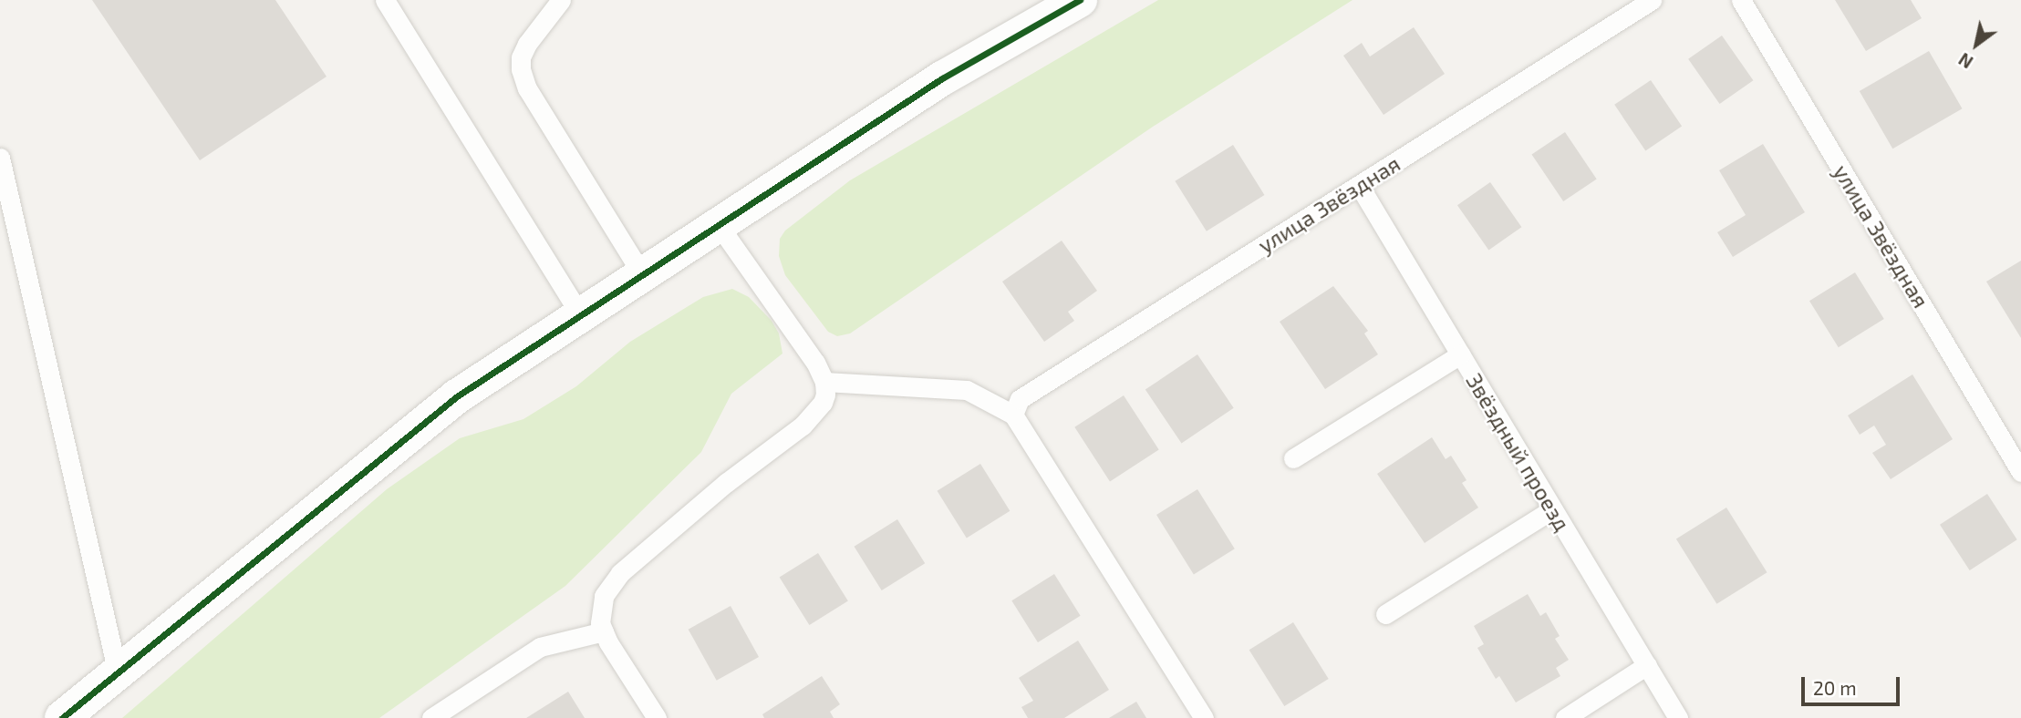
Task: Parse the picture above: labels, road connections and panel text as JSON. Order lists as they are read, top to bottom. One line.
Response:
{"streets":{"lane":["улица Звёздная","Звёздный проезд"]},"crossings":[["улица Звёздная","Звёздный проезд"]],"scale_bar":"20 m","north":"bottom left"}
